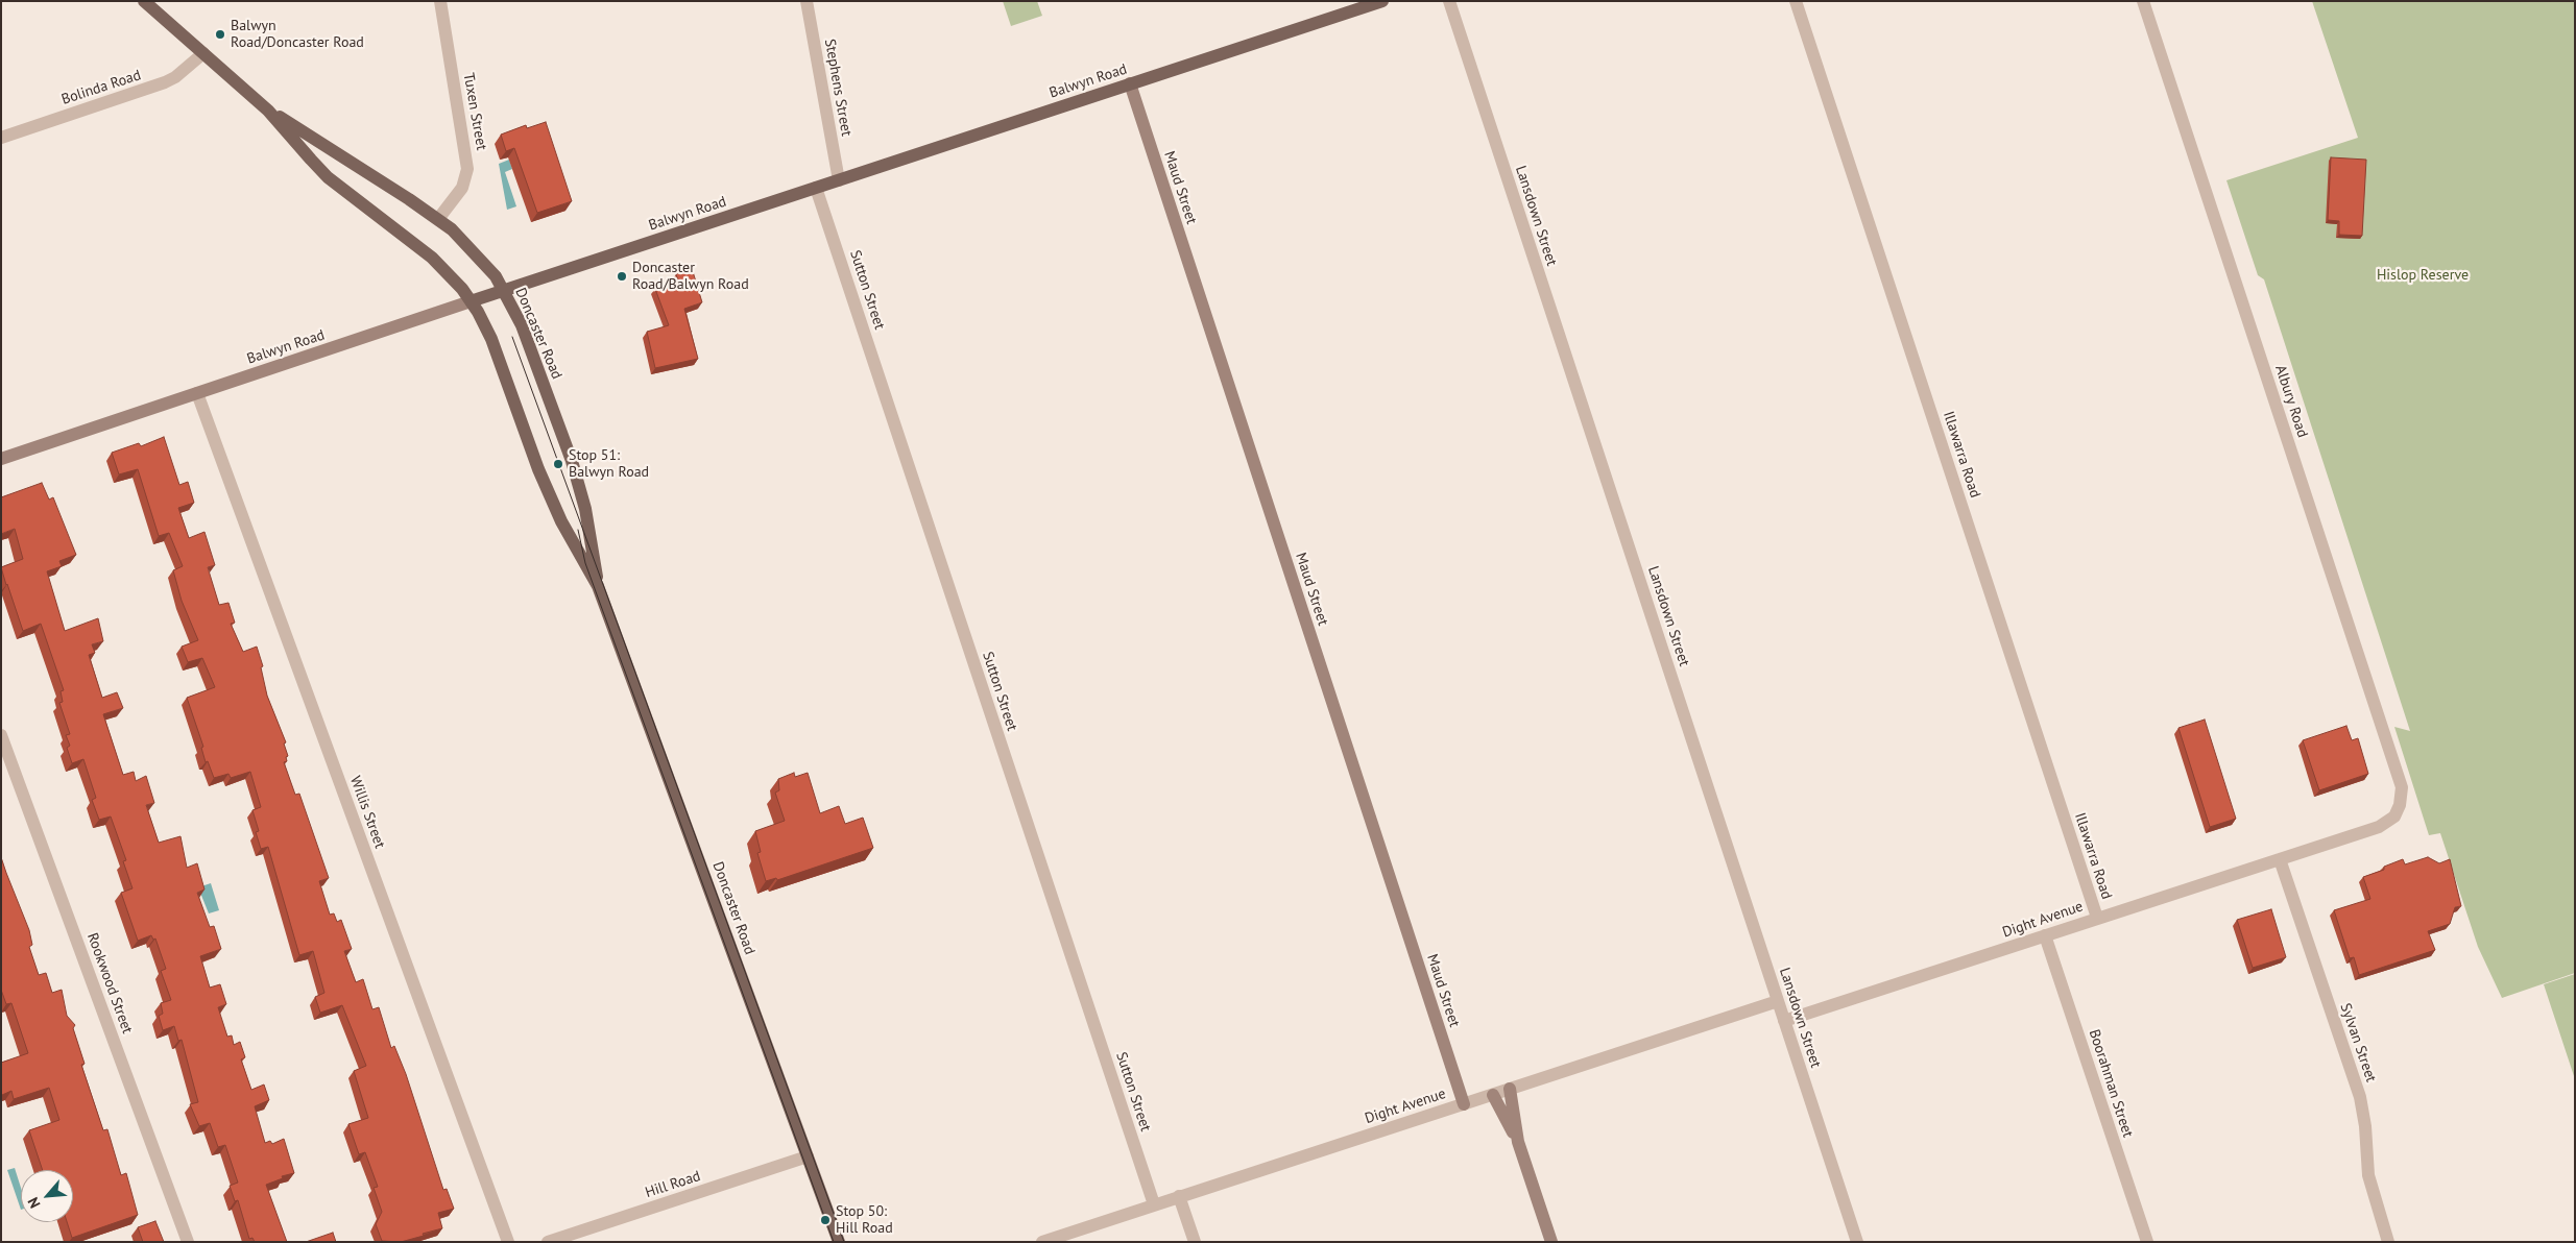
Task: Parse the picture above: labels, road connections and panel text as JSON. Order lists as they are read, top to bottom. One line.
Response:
{"streets":{"main road":["Balwyn Road","Doncaster Road"],"street":["Bolinda Road","Stephens Street","Tuxen Street","Maud Street","Lansdown Street","Sutton Street","Albury Road","Illawarra Road","Willis Street","Dight Avenue","Rookwood Street","Sylvan Street","Boorahman Street","Hill Road"]},"crossings":[["Balwyn Road","Stephens Street"],["Balwyn Road","Maud Street"],["Balwyn Road","Sutton Street"],["Balwyn Road","Doncaster Road"],["Balwyn Road","Willis Street"],["Bolinda Road","Doncaster Road"],["Tuxen Street","Doncaster Road"],["Maud Street","Dight Avenue"],["Lansdown Street","Dight Avenue"],["Sutton Street","Dight Avenue"],["Doncaster Road","Hill Road"],["Albury Road","Dight Avenue"],["Illawarra Road","Dight Avenue"],["Dight Avenue","Sylvan Street"],["Dight Avenue","Boorahman Street"]],"parks":["Hislop Reserve"],"places":["Balwyn Road/Doncaster Road","Doncaster Road/Balwyn Road","Stop 51: Balwyn Road","Stop 50: Hill Road"],"north":"bottom left"}
